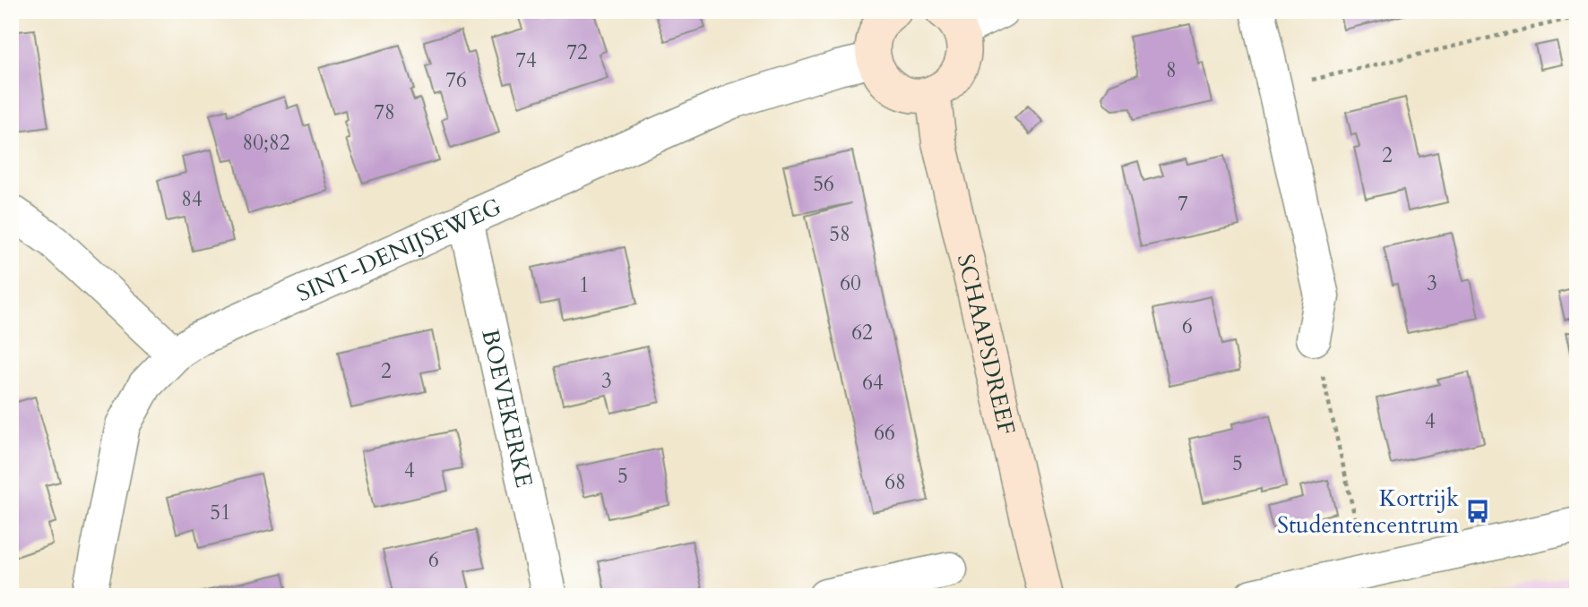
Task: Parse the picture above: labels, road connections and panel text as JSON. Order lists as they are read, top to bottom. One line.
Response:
{"streets":{"street":["SINT-DENIJSEWEG","SCHAAPSDREEF","BOEVEKERKE"]},"crossings":[["SINT-DENIJSEWEG","BOEVEKERKE"]],"places":{"bus stop":["Kortrijk Studentencentrum"]},"house_numbers":["72","74","8","76","78","80;82","2","56","84","7","58","60","3","1","6","62","2","3","64","4","66","5","4","5","68","51","6"]}
